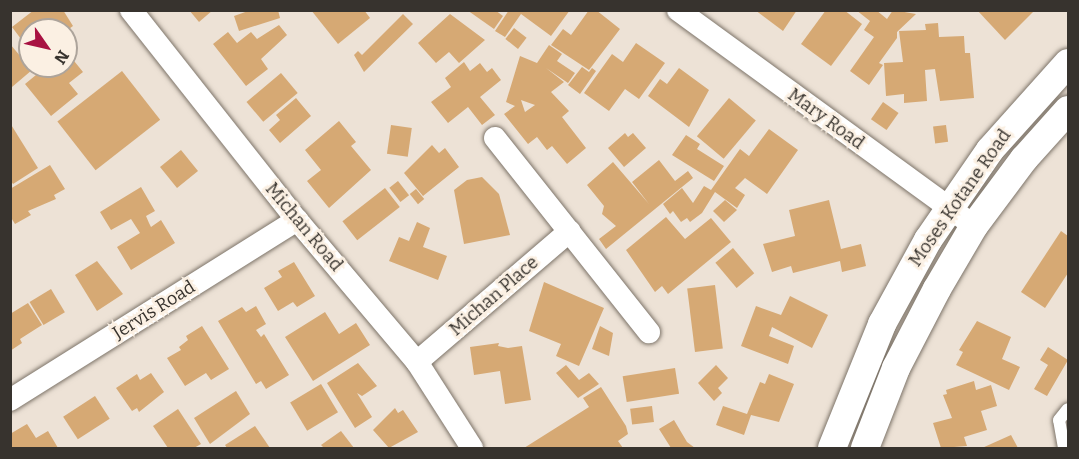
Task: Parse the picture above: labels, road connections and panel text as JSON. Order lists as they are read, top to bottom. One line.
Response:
{"streets":{"street":["Mary Road","Moses Kotane Road","Michan Road","Michan Place","Jervis Road"]},"crossings":[["Mary Road","Moses Kotane Road"],["Michan Road","Michan Place"],["Michan Road","Jervis Road"]],"north":"bottom right"}
